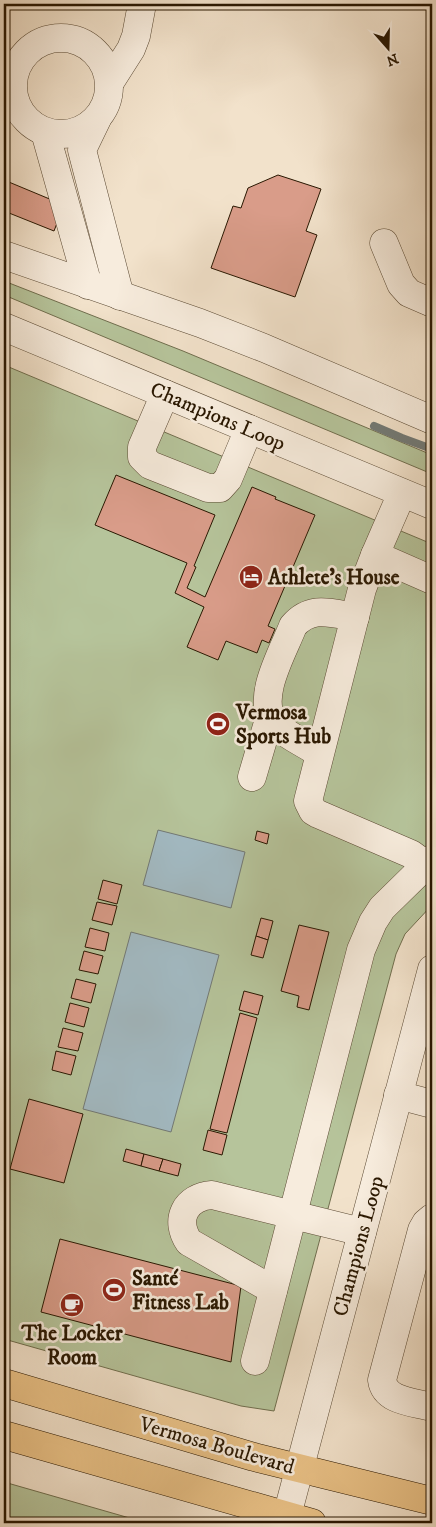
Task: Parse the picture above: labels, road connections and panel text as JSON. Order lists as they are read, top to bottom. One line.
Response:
{"streets":{"main road":["Vermosa Boulevard"],"street":["Champions Loop"]},"crossings":[["Champions Loop","Vermosa Boulevard"]],"places":{"hotel":["Athlete's House"],"sports":["Vermosa Sports Hub","Santé Fitness Lab"],"cafe":["The Locker Room"]},"north":"bottom"}
